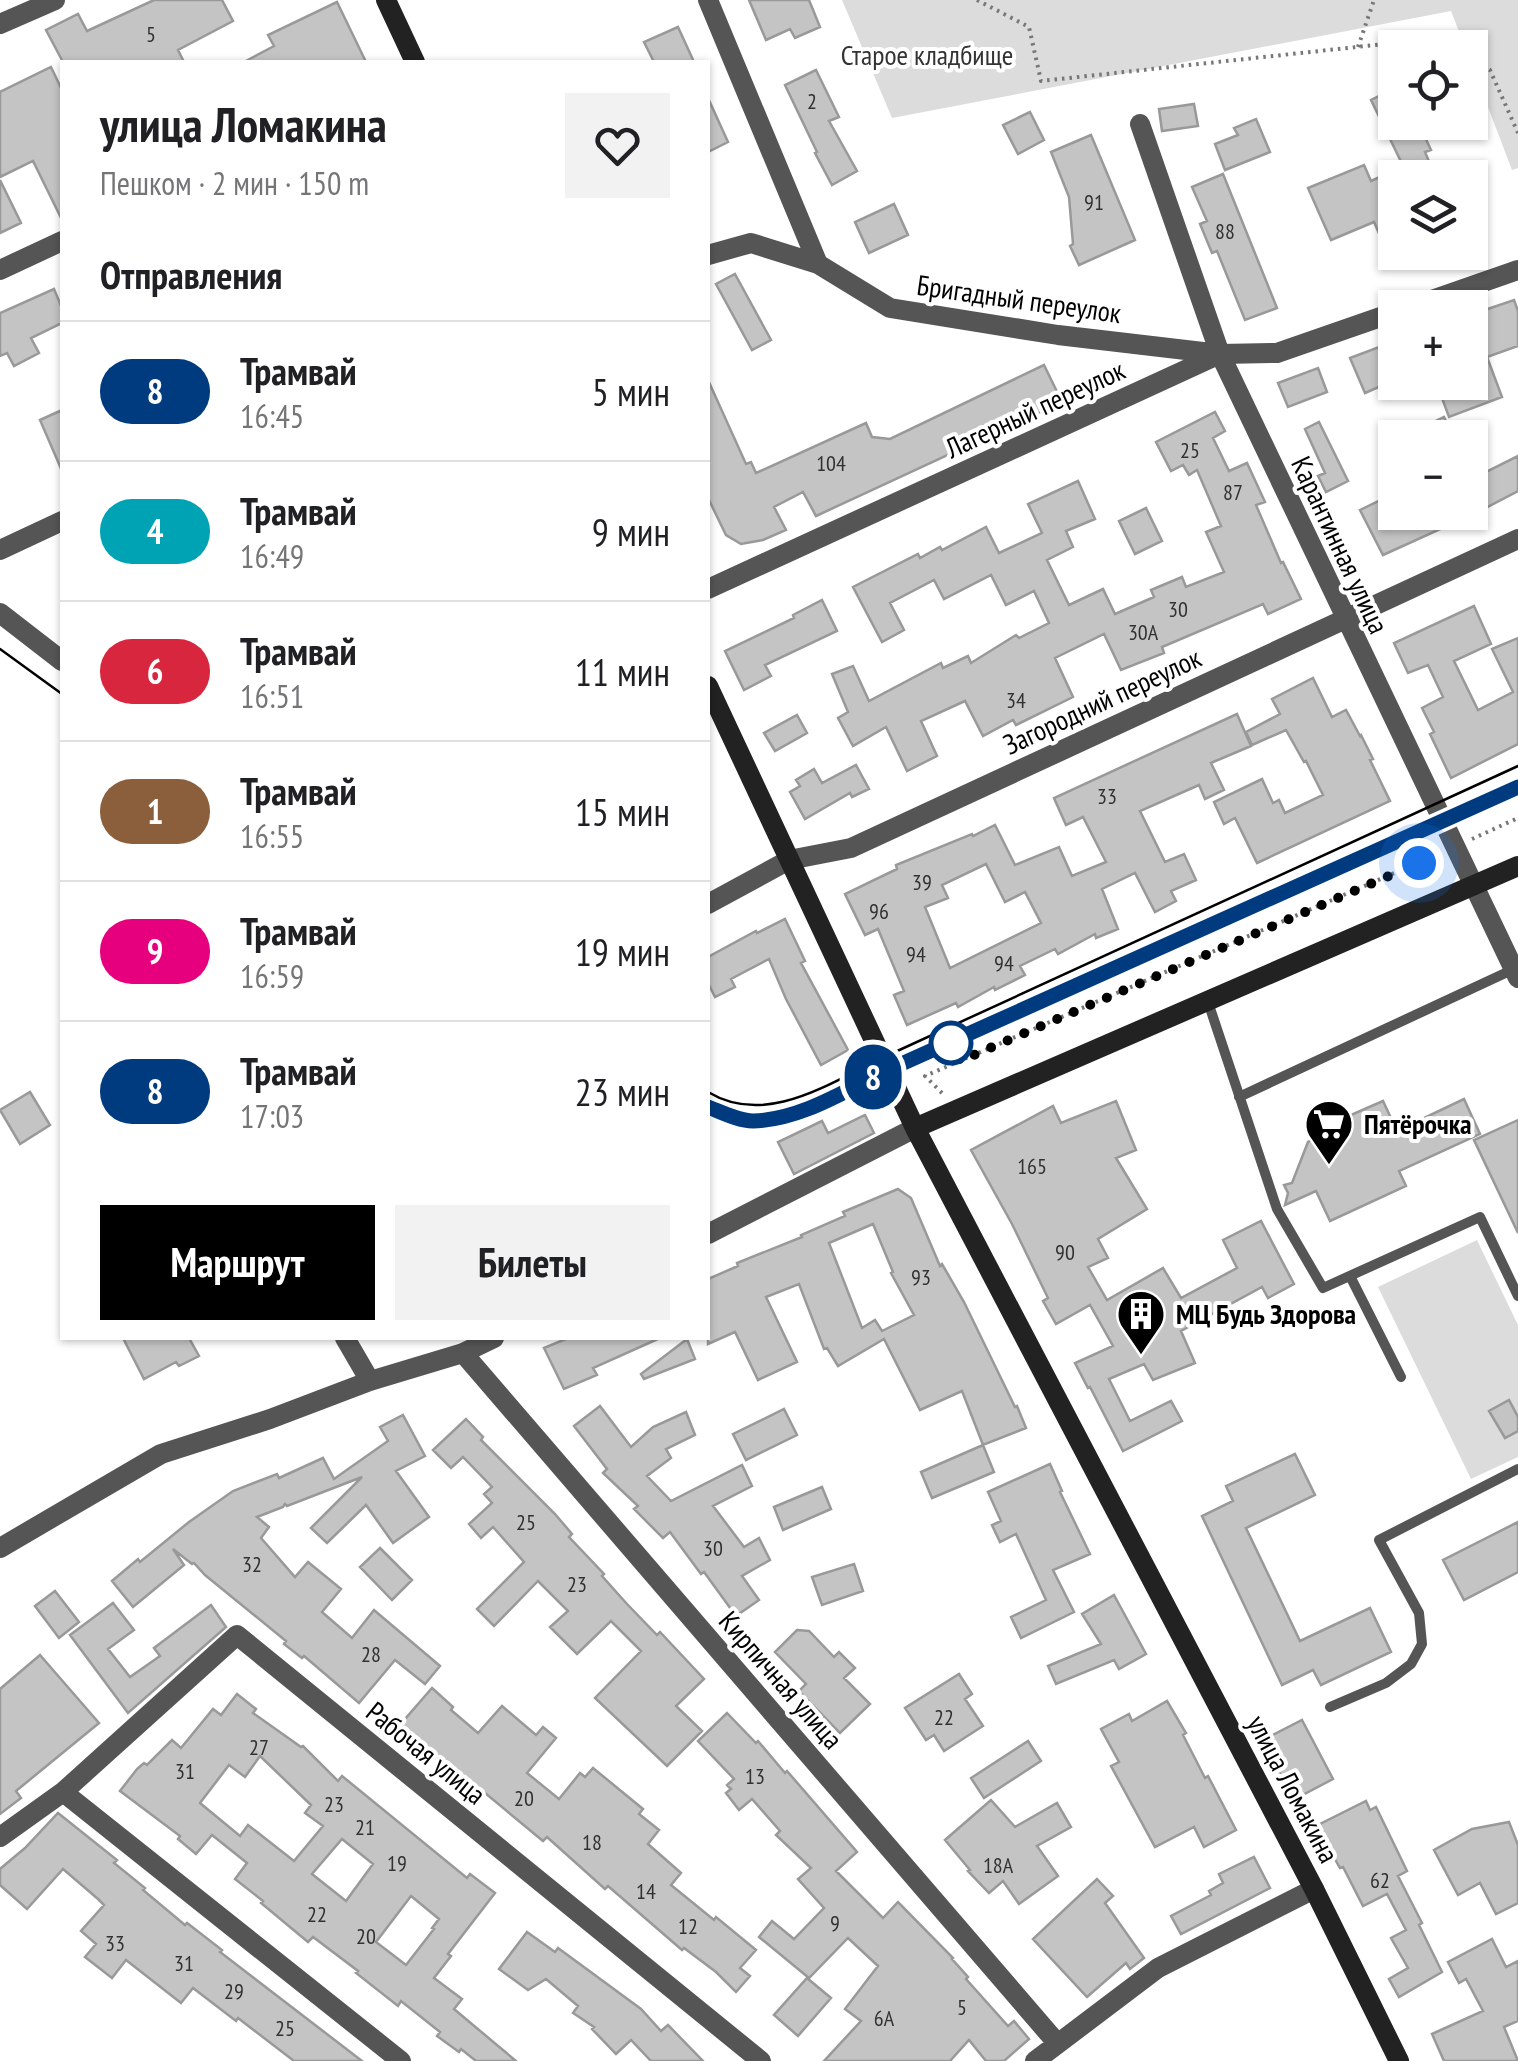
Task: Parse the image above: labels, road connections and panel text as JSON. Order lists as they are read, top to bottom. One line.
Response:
{"streets":{"main road":["улица Ломакина"],"street":["Бригадный переулок","Лагерный переулок","Карантинная улица","Загородний переулок","Кирпичная улица","Рабочая улица"]},"crossings":[["Бригадный переулок","Лагерный переулок"],["Бригадный переулок","Карантинная улица"],["Лагерный переулок","Карантинная улица"],["Карантинная улица","Загородний переулок"],["Загородний переулок","улица Ломакина"]],"parks":["Старое кладбище"],"places":{"supermarket":["Пятёрочка"],"building":["МЦ Будь Здорова"]},"lines":["tram line 8"],"house_numbers":["5","2","91","88","25","104","87","30","30А","34","33","39","96","94","94","165","90","93","25","30","32","23","28","22","27","31","13","20","23","21","18","19","18А","62","14","22","9","12","20","33","31","29","5","6А","25"],"page":{"on_map":"8","map_buttons":["+","−"],"heading":[["улица Ломакина","Пешком · 2 мин · 150 m"],"Отправления"],"list":[{"mark":"8","name":"Трамвай","note":"16:45","value":"5 мин"},{"mark":"4","name":"Трамвай","note":"16:49","value":"9 мин"},{"mark":"6","name":"Трамвай","note":"16:51","value":"11 мин"},{"mark":"1","name":"Трамвай","note":"16:55","value":"15 мин"},{"mark":"9","name":"Трамвай","note":"16:59","value":"19 мин"},{"mark":"8","name":"Трамвай","note":"17:03","value":"23 мин"}],"buttons":["Маршрут","Билеты"]}}
